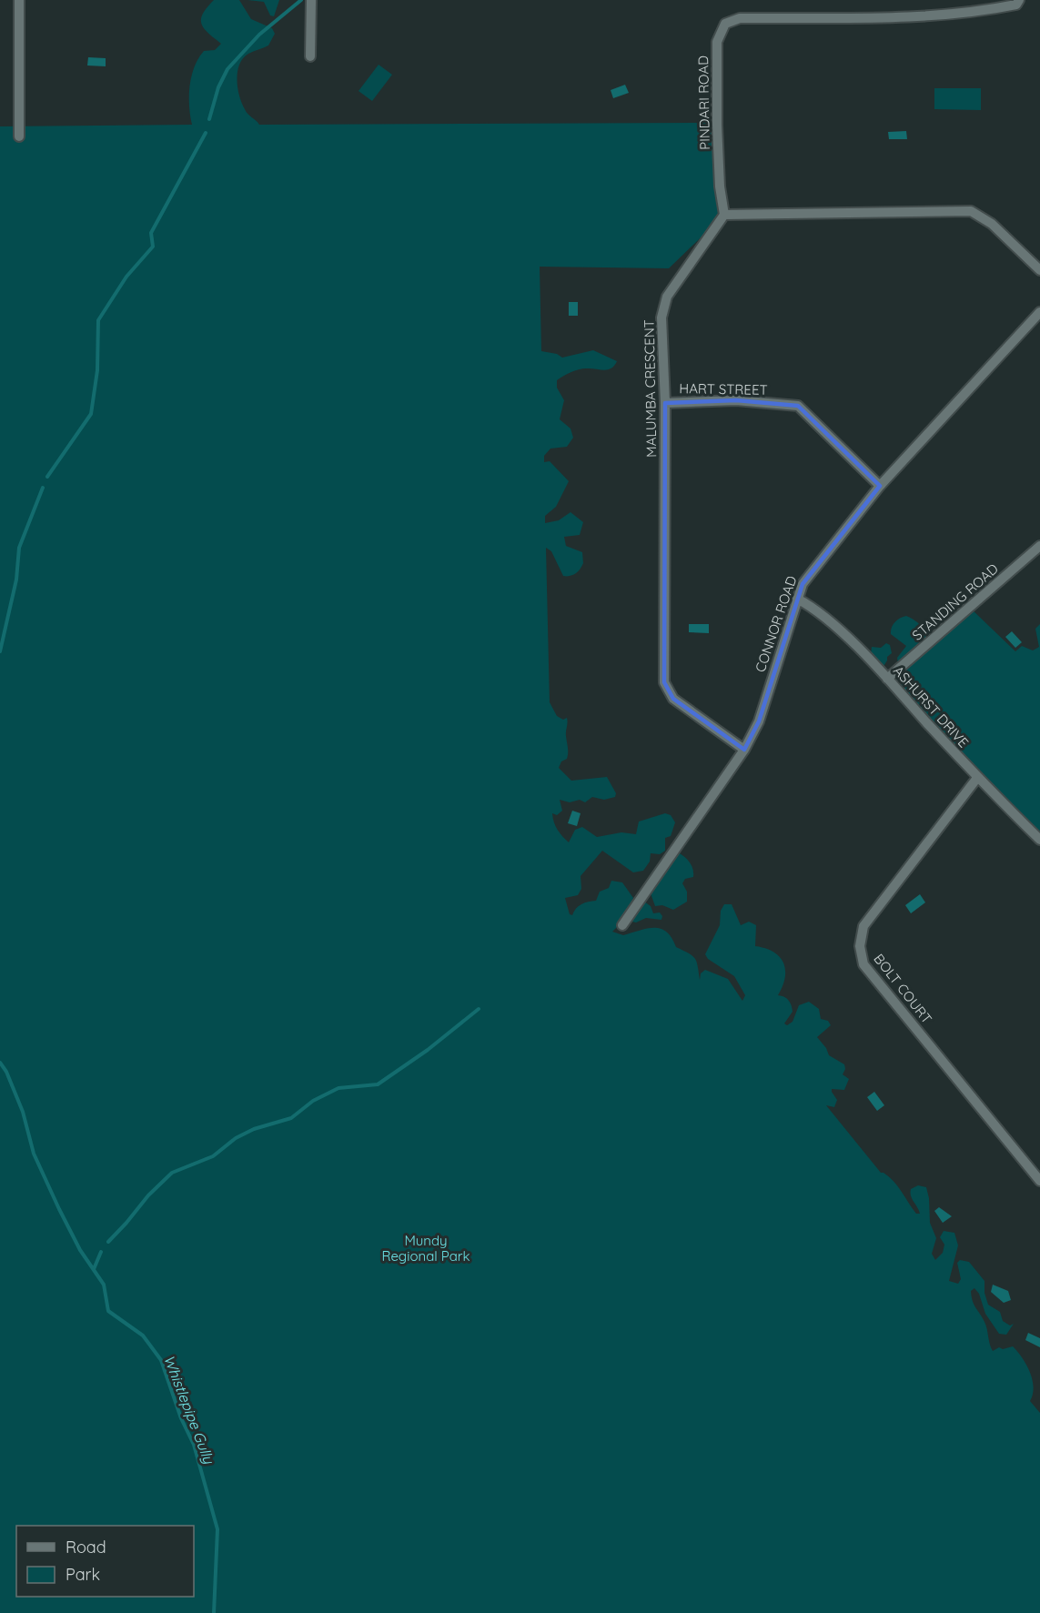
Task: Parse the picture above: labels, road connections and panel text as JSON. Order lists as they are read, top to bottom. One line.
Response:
{"streets":{"street":["PINDARI ROAD","MALUMBA CRESCENT","HART STREET","STANDING ROAD","CONNOR ROAD","ASHURST DRIVE","BOLT COURT"]},"crossings":[["PINDARI ROAD","MALUMBA CRESCENT"],["MALUMBA CRESCENT","HART STREET"],["MALUMBA CRESCENT","CONNOR ROAD"],["HART STREET","CONNOR ROAD"],["STANDING ROAD","ASHURST DRIVE"],["CONNOR ROAD","ASHURST DRIVE"],["ASHURST DRIVE","BOLT COURT"]],"water":["Whistlepipe Gully"],"parks":["Mundy Regional Park"],"legend":["Road","Park"]}
